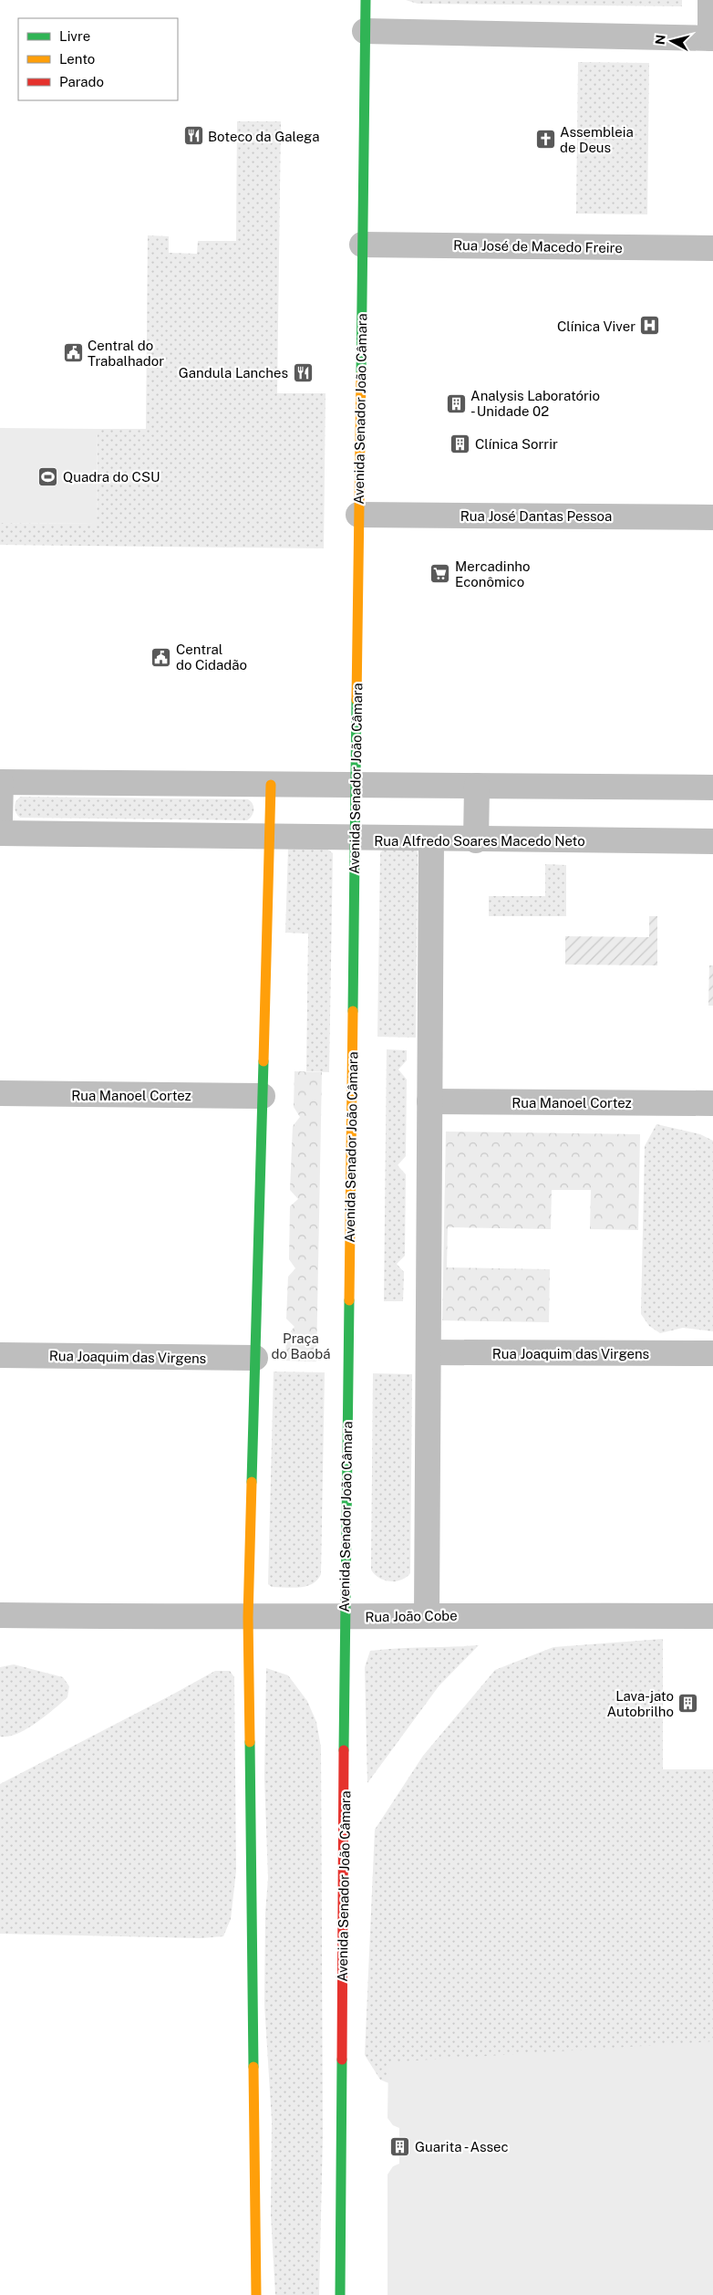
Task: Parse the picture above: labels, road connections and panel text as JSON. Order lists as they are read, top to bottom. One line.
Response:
{"streets":{"main road":["Avenida Senador João Câmara"],"street":["Rua José de Macedo Freire","Rua José Dantas Pessoa","Rua Alfredo Soares Macedo Neto","Rua Manoel Cortez","Rua Joaquim das Virgens","Rua João Cobe"]},"crossings":[["Rua José de Macedo Freire","Avenida Senador João Câmara"],["Avenida Senador João Câmara","Rua José Dantas Pessoa"],["Avenida Senador João Câmara","Rua Alfredo Soares Macedo Neto"],["Avenida Senador João Câmara","Rua João Cobe"]],"parks":["Praça do Baobá"],"places":{"restaurant":["Boteco da Galega","Gandula Lanches"],"church":["Assembleia de Deus"],"hospital":["Clínica Viver"],"public building":["Central do Trabalhador","Central do Cidadão"],"building":["Analysis Laboratório - Unidade 02","Clínica Sorrir","Lava-jato Autobrilho","Guarita - Assec"],"sports":["Quadra do CSU"],"supermarket":["Mercadinho Econômico"]},"legend":["Livre","Lento","Parado"],"north":"left"}
